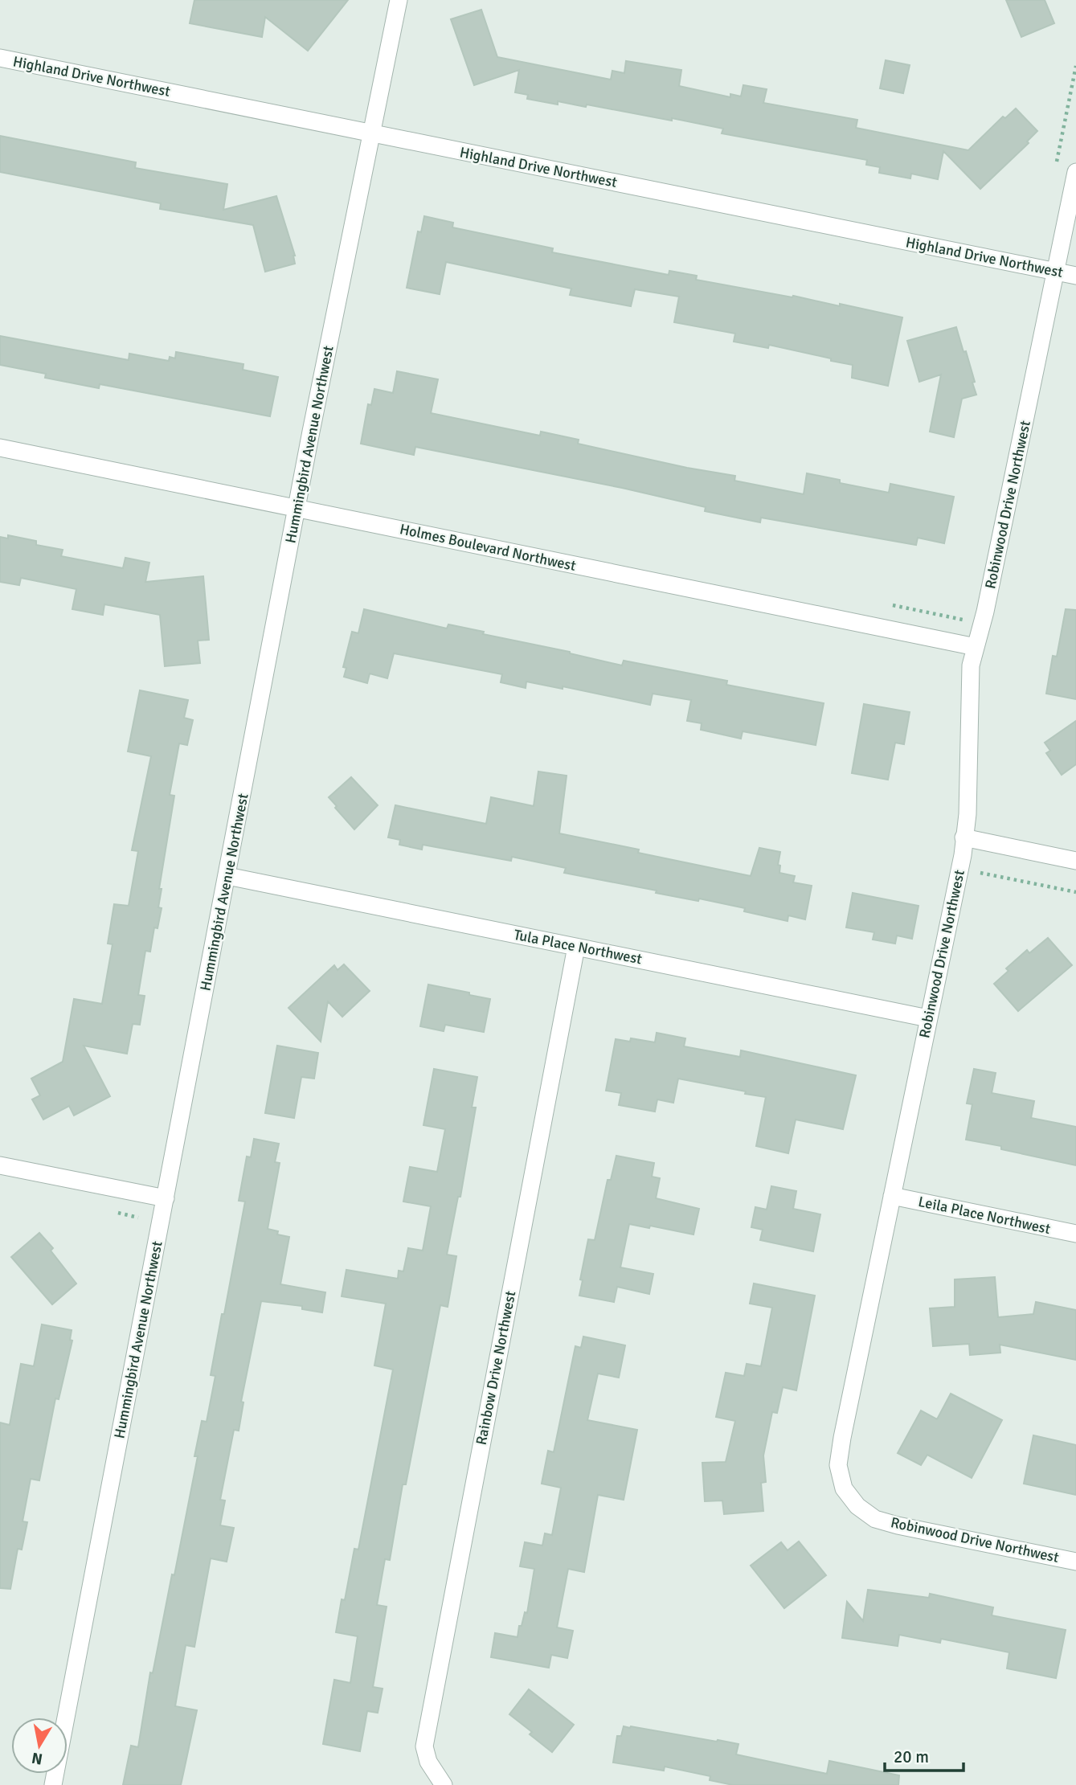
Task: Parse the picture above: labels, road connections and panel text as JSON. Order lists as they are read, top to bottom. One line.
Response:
{"streets":{"street":["Highland Drive Northwest","Hummingbird Avenue Northwest","Robinwood Drive Northwest","Holmes Boulevard Northwest","Tula Place Northwest","Leila Place Northwest","Rainbow Drive Northwest"]},"crossings":[["Highland Drive Northwest","Hummingbird Avenue Northwest"],["Highland Drive Northwest","Robinwood Drive Northwest"],["Hummingbird Avenue Northwest","Holmes Boulevard Northwest"],["Hummingbird Avenue Northwest","Tula Place Northwest"],["Robinwood Drive Northwest","Holmes Boulevard Northwest"],["Robinwood Drive Northwest","Tula Place Northwest"],["Robinwood Drive Northwest","Leila Place Northwest"],["Tula Place Northwest","Rainbow Drive Northwest"]],"scale_bar":"20 m","north":"bottom"}
